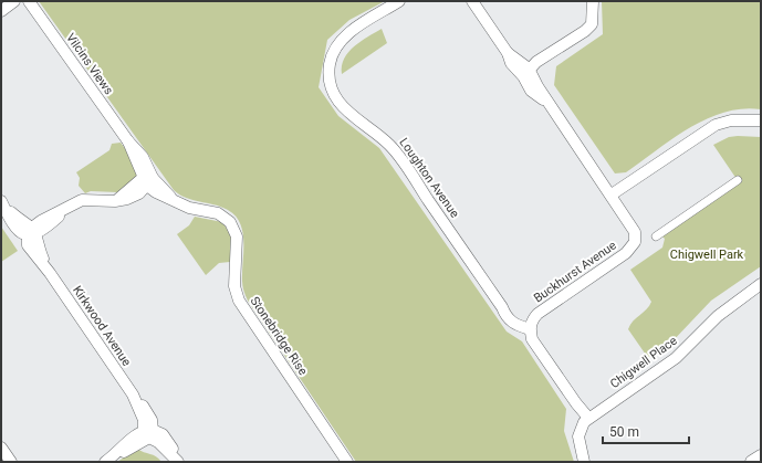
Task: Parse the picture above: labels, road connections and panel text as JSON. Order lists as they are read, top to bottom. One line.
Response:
{"streets":{"street":["Vilcins Views","Loughton Avenue","Buckhurst Avenue","Kirkwood Avenue","Stonebridge Rise","Chigwell Place"]},"crossings":[["Vilcins Views","Stonebridge Rise"],["Loughton Avenue","Buckhurst Avenue"]],"parks":["Chigwell Park"],"scale_bar":"50 m"}
